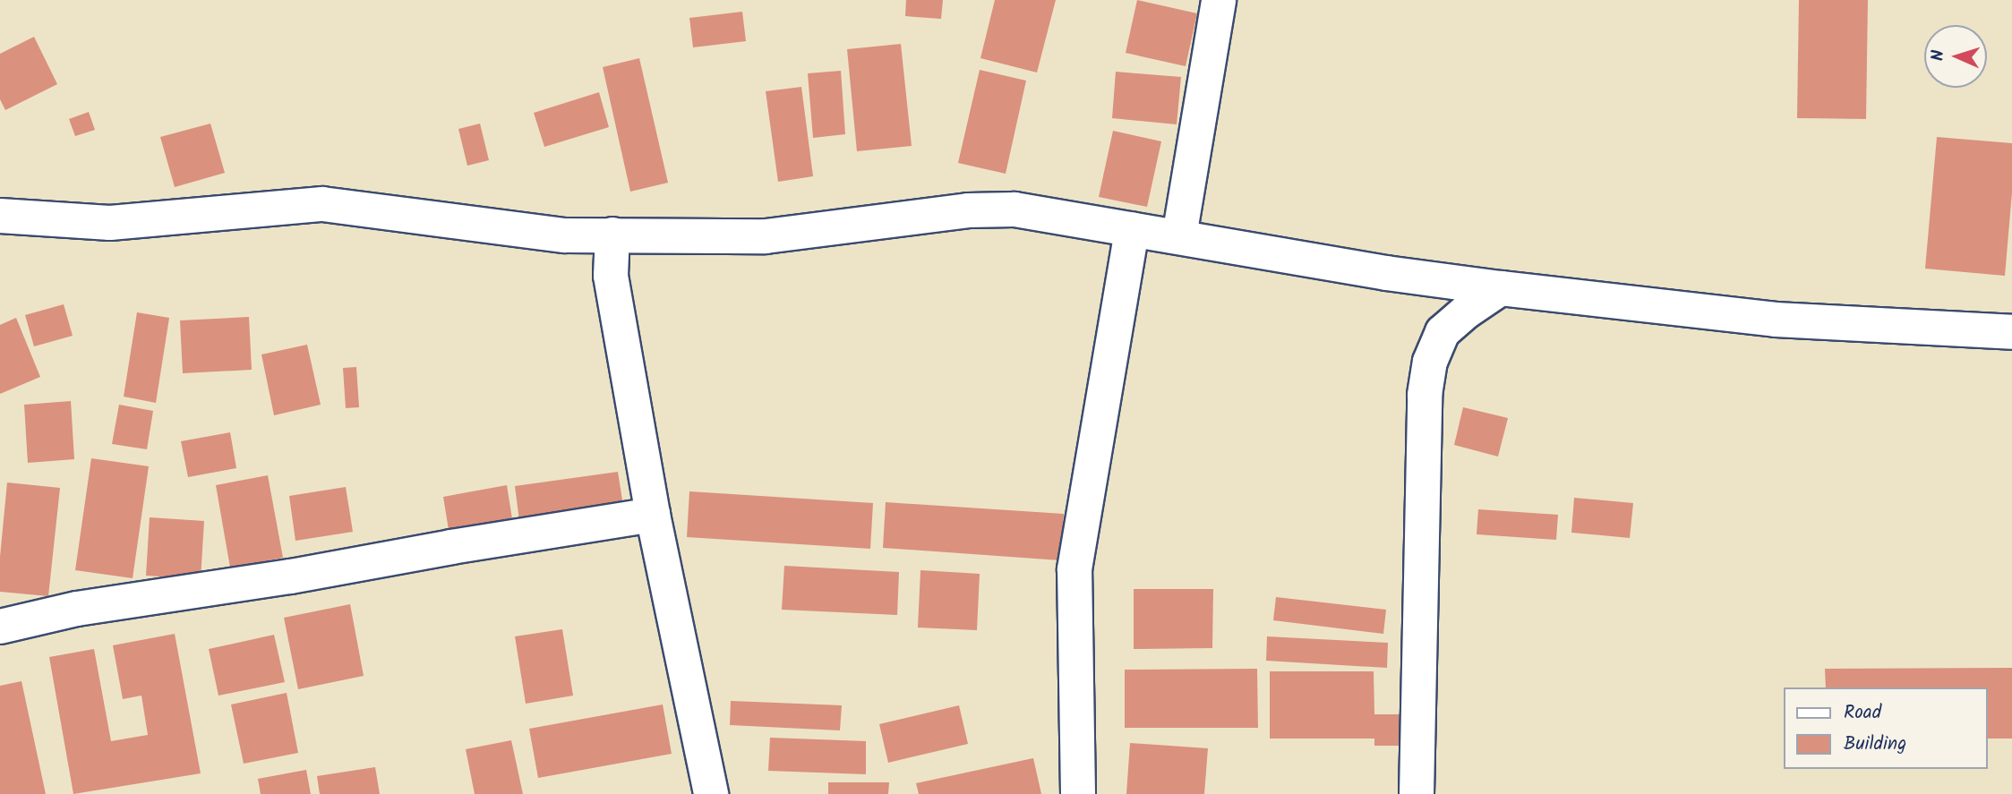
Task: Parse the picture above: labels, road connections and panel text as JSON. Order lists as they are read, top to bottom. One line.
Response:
{"legend":["Road","Building"],"north":"left"}
